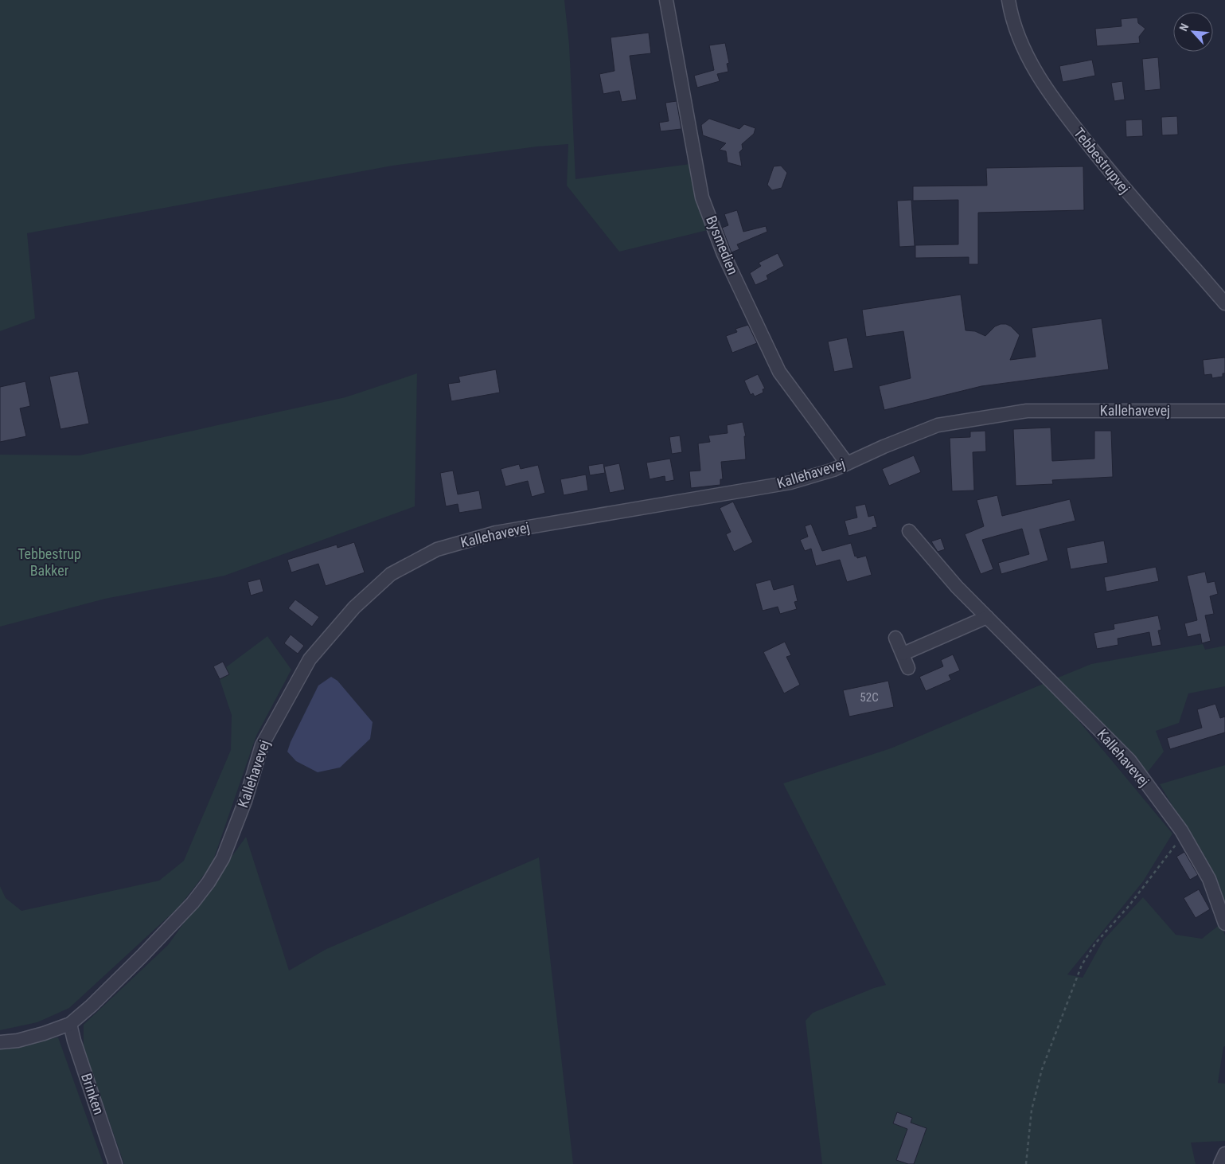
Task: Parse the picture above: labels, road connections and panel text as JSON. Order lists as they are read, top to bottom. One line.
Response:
{"streets":{"street":["Tebbestrupvej","Bysmedien","Kallehavevej","Brinken"]},"crossings":[["Bysmedien","Kallehavevej"],["Kallehavevej","Brinken"]],"parks":["Tebbestrup Bakker"],"house_numbers":["52C"],"north":"top left"}
